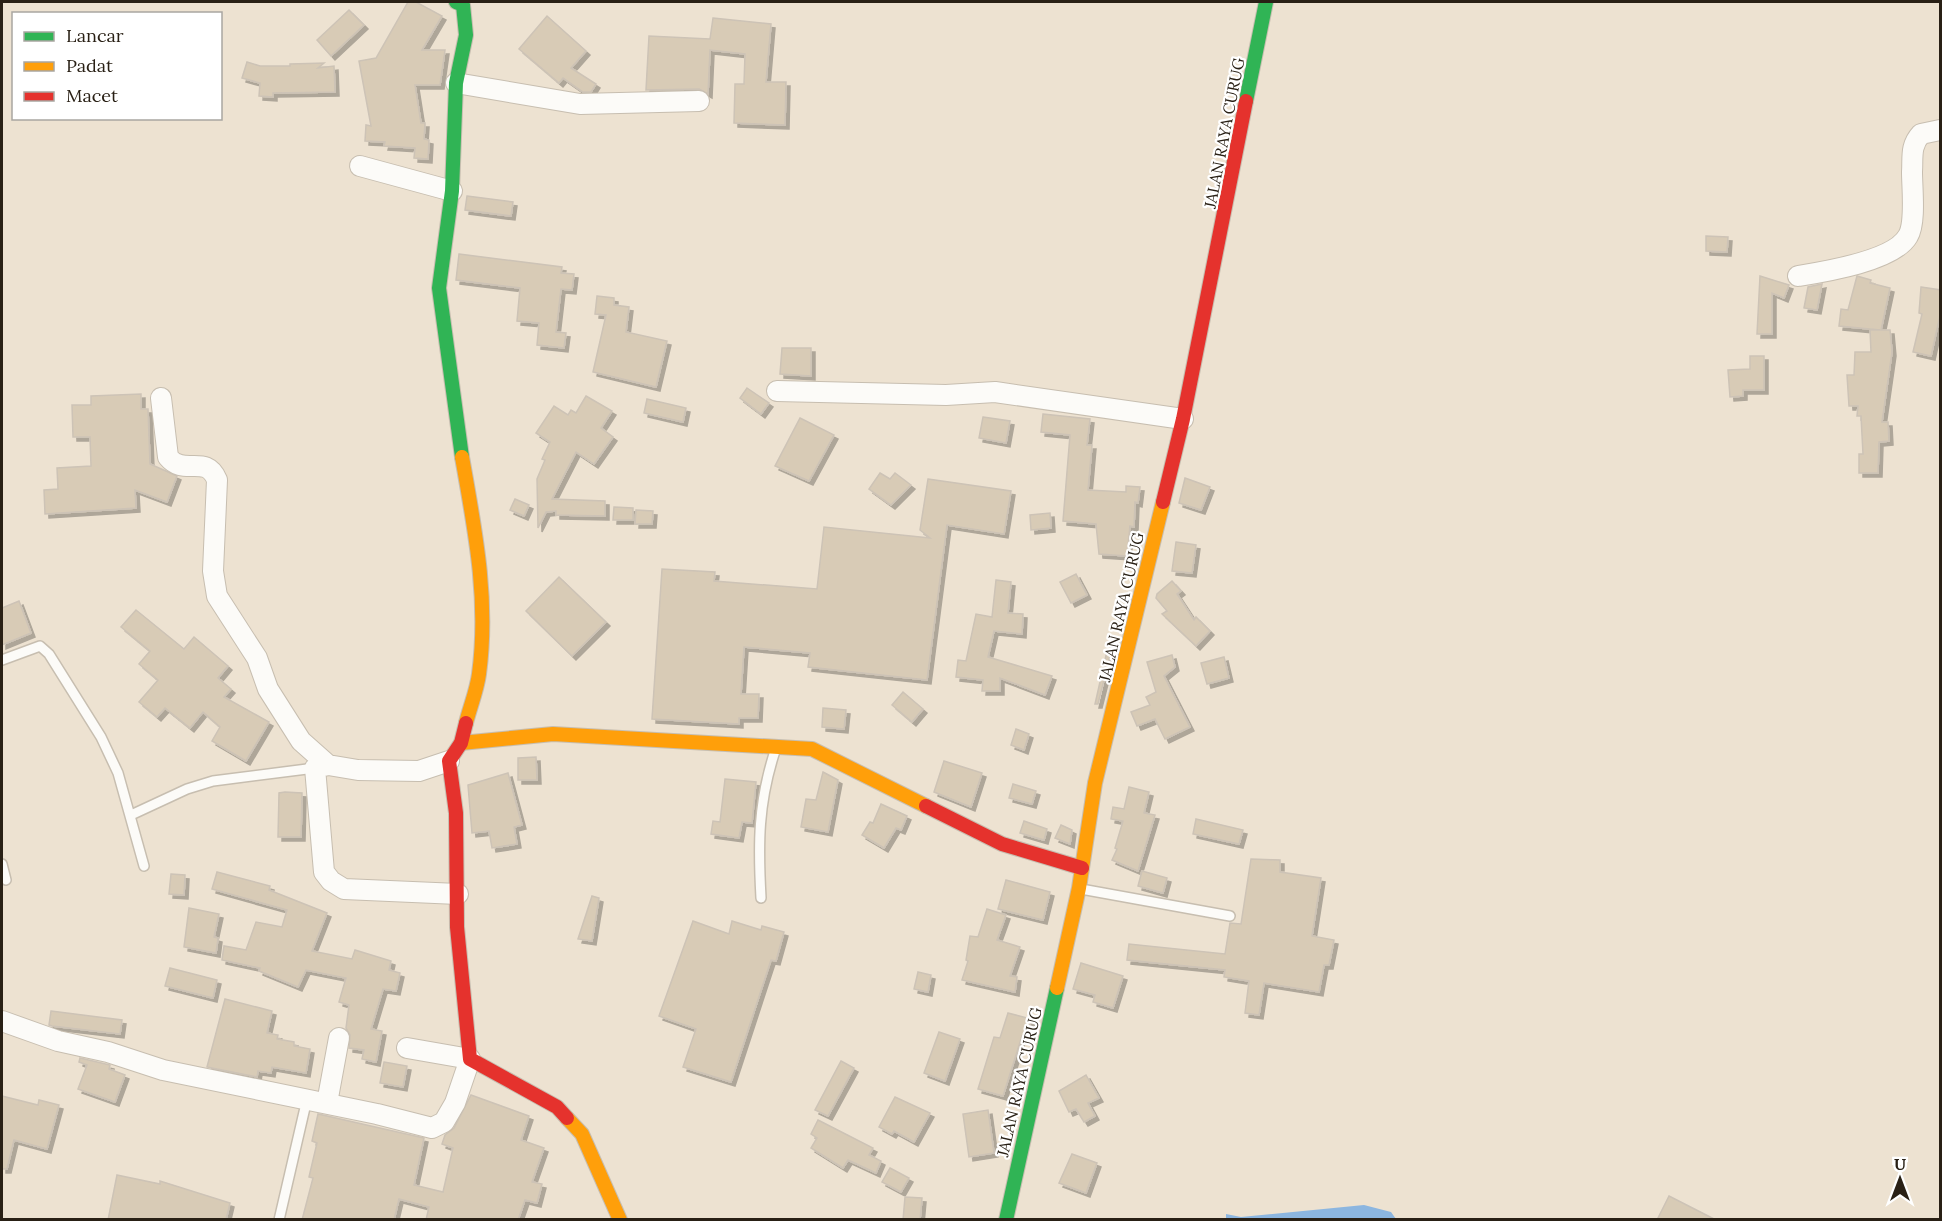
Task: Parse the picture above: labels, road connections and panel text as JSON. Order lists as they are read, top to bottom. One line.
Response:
{"streets":{"street":["JALAN RAYA CURUG"]},"legend":["Lancar","Padat","Macet"],"north":"top"}
